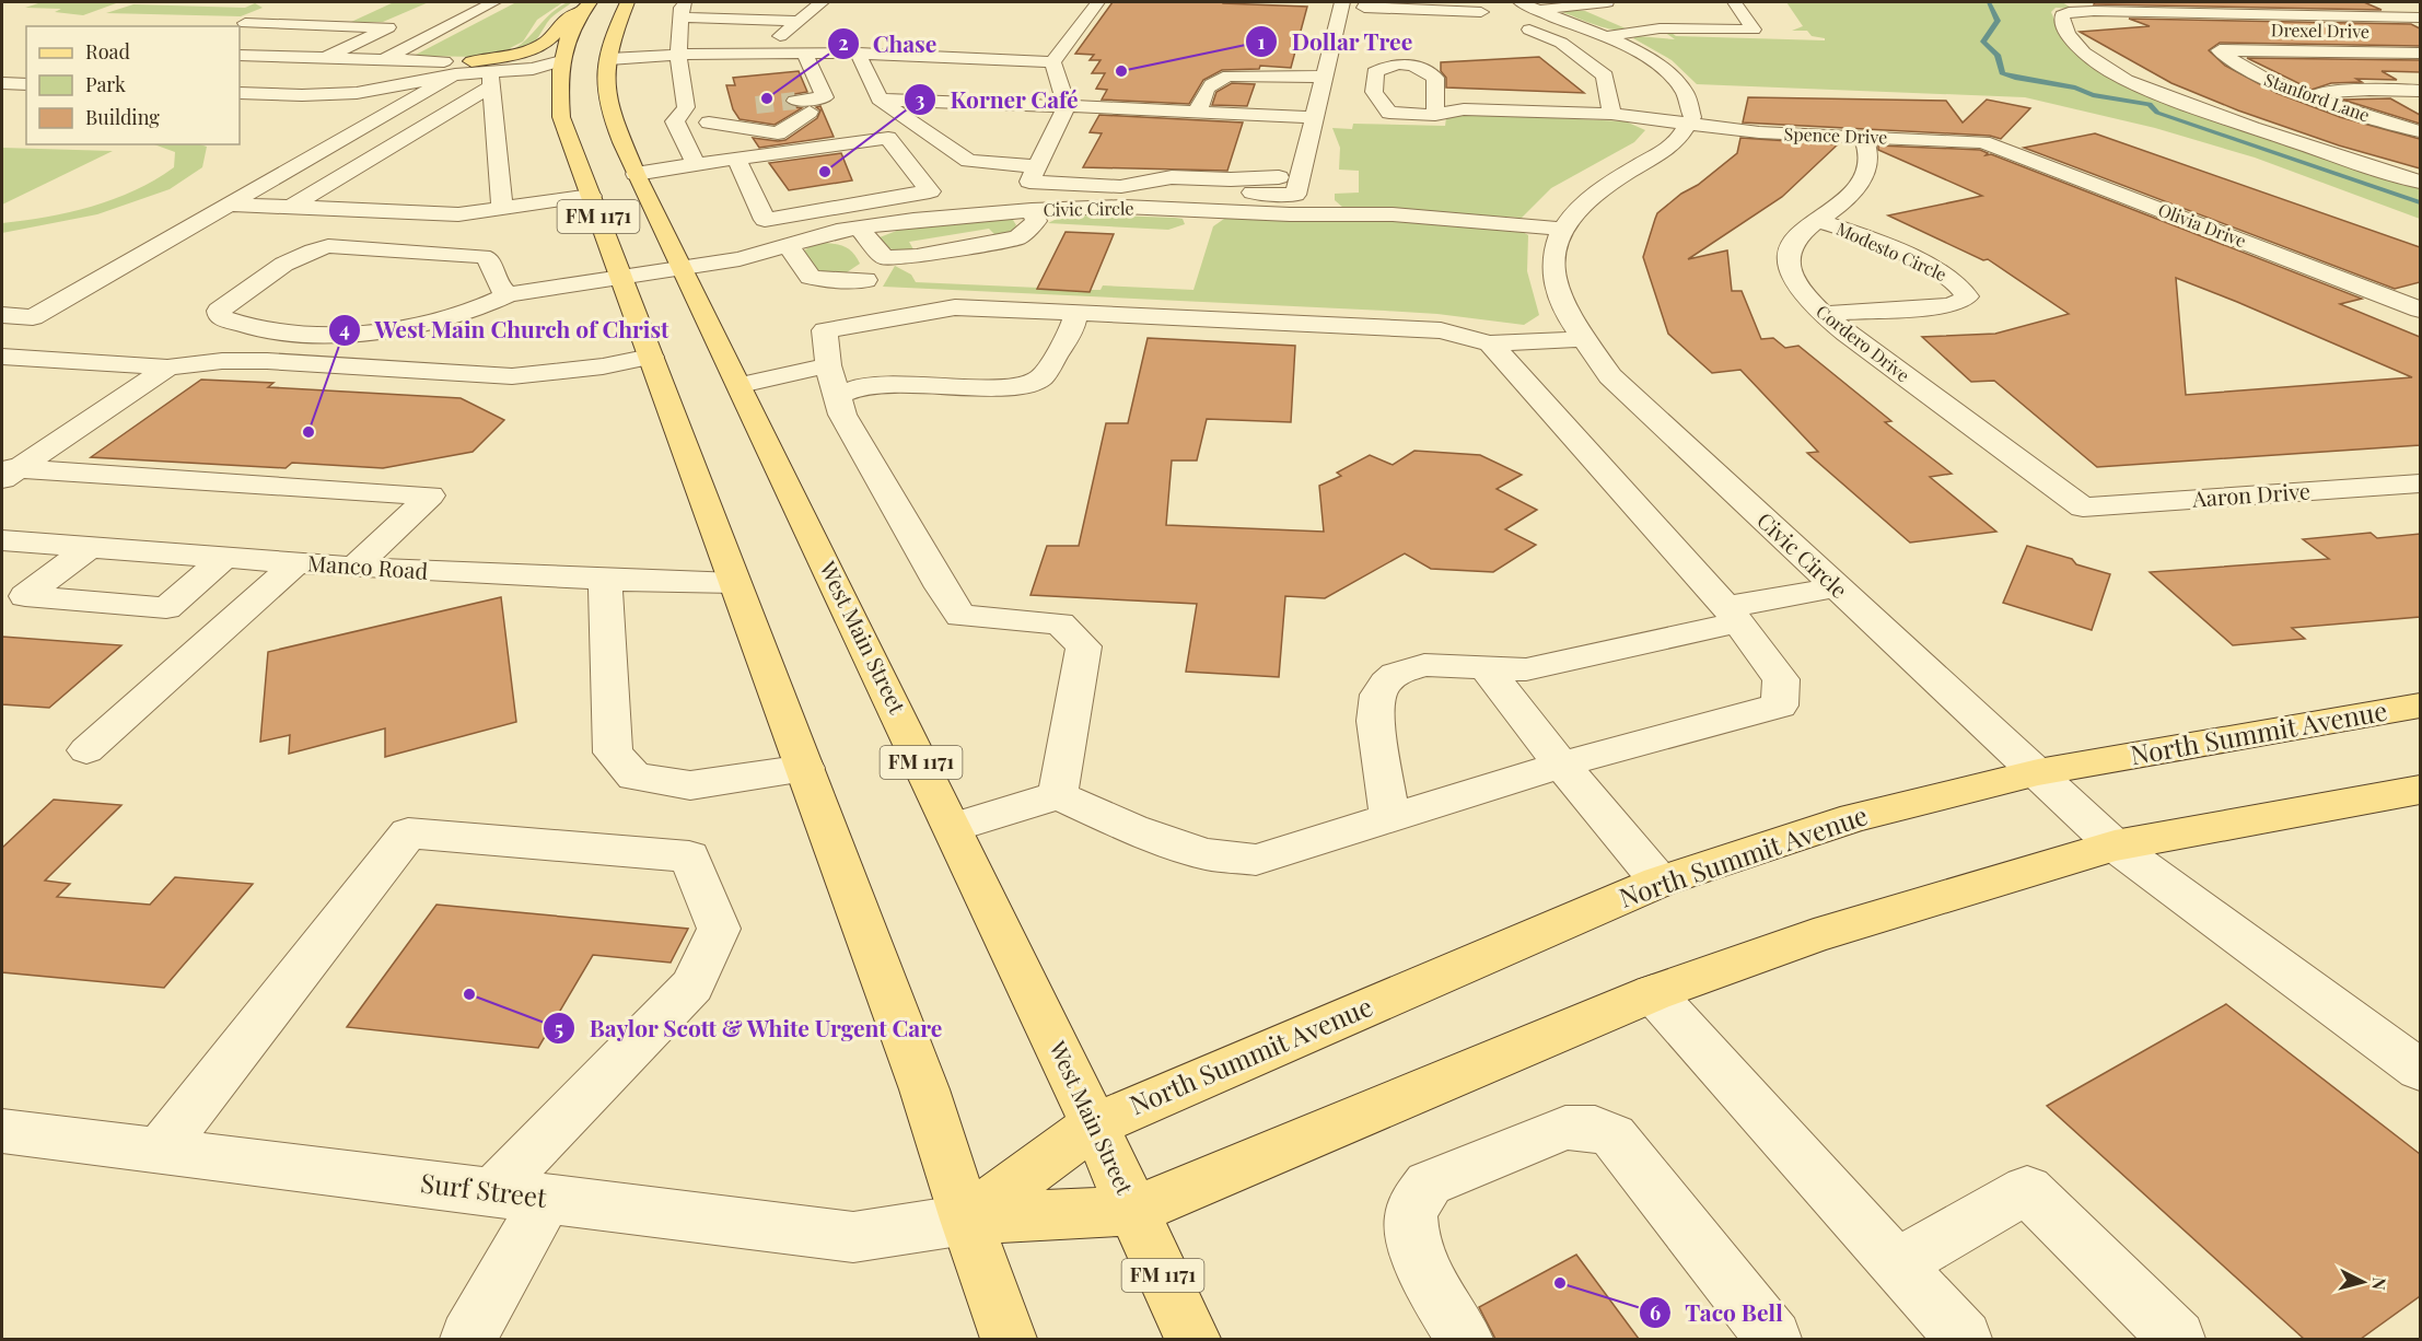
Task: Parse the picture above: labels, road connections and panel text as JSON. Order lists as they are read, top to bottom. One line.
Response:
{"streets":{"main road":["FM 1171","West Main Street","North Summit Avenue"],"street":["Drexel Drive","Stanford Lane","Spence Drive","Civic Circle","Olivia Drive","Modesto Circle","Cordero Drive","Aaron Drive","Manco Road","Surf Street"]},"crossings":[["Drexel Drive","Stanford Lane"],["Spence Drive","Civic Circle"],["Spence Drive","Olivia Drive"],["Spence Drive","Cordero Drive"],["Civic Circle","FM 1171"],["Civic Circle","West Main Street"],["Civic Circle","North Summit Avenue"],["FM 1171","Manco Road"],["FM 1171","North Summit Avenue"],["FM 1171","Surf Street"],["Modesto Circle","Cordero Drive"],["Cordero Drive","Aaron Drive"],["West Main Street","North Summit Avenue"],["North Summit Avenue","Surf Street"]],"places":["Dollar Tree","Chase","Korner Café","West Main Church of Christ","Baylor Scott & White Urgent Care","Taco Bell"],"legend":["Road","Park","Building"],"north":"right"}
